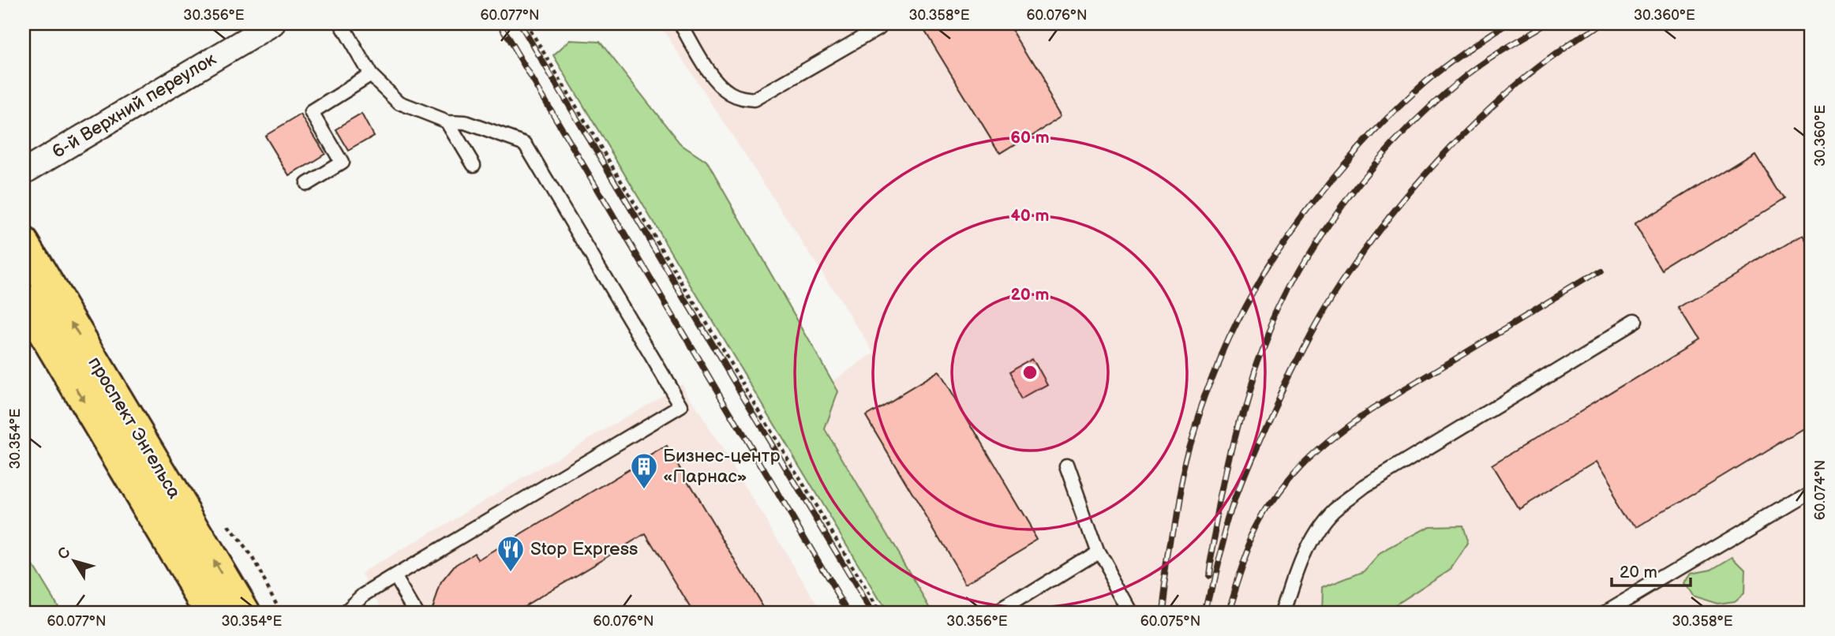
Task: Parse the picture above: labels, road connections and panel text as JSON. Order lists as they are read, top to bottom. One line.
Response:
{"streets":{"main road":["проспект Энгельса"],"street":["6-й Верхний переулок"]},"places":{"building":["Бизнес-центр «Парнас»"],"restaurant":["Stop Express"]},"scale_bar":"20 m","north":"top left","coordinates":["30.356°E","60.077°N","30.358°E","60.076°N","30.360°E","30.354°E","60.074°N","60.075°N"],"rings":["60 m","40 m","20 m"]}
